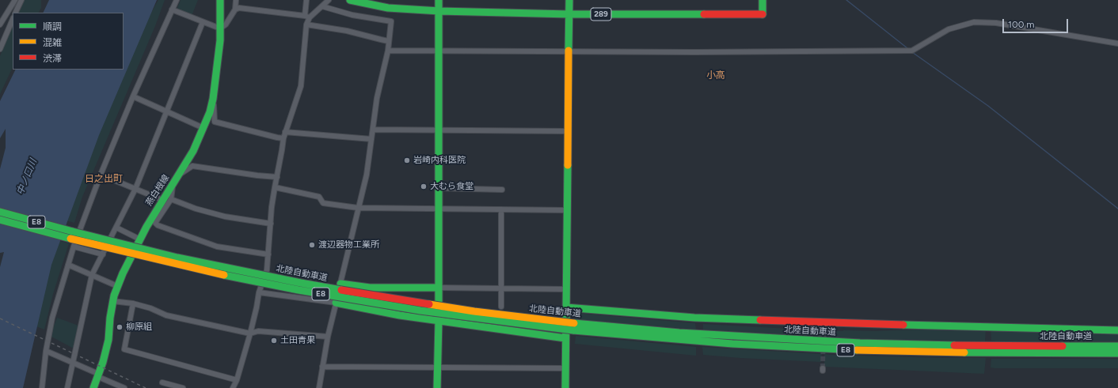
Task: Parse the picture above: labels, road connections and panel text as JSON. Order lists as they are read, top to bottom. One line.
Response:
{"streets":{"main road":["289","燕白根線","E8","北陸自動車道"]},"districts":["小高","日之出町"],"water":["中ノ口川"],"places":["岩崎内科医院","大むら食堂","渡辺器物工業所","柳原組","土田青果"],"legend":["順調","混雑","渋滞"],"scale_bar":"100 m"}
